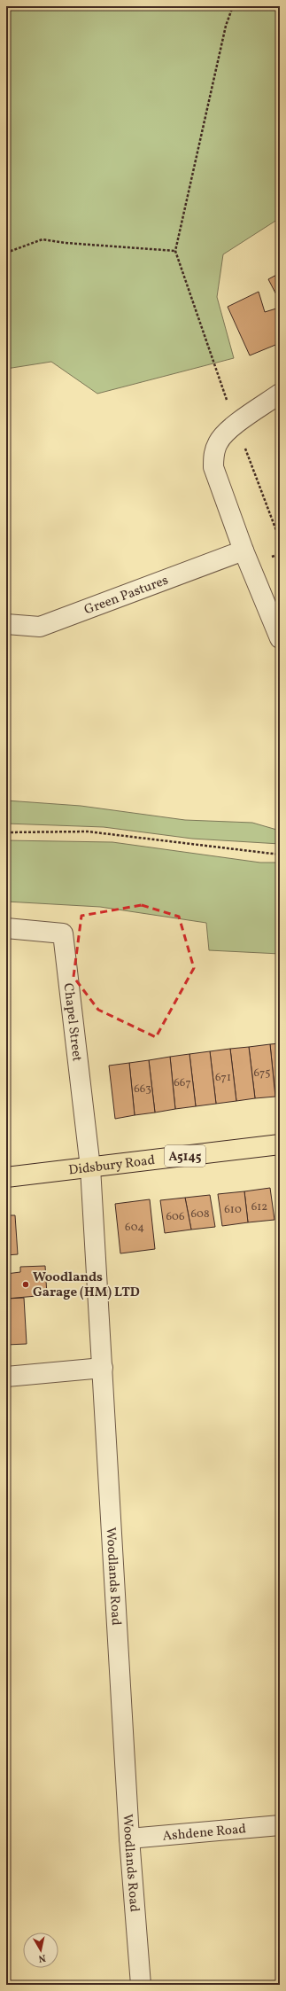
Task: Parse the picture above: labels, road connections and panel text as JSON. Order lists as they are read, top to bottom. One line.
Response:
{"streets":{"main road":["A5145","Didsbury Road"],"street":["Green Pastures","Chapel Street","Woodlands Road","Ashdene Road"]},"crossings":[["Chapel Street","Didsbury Road"],["Chapel Street","Woodlands Road"],["Didsbury Road","Woodlands Road"],["Woodlands Road","Ashdene Road"]],"places":["Woodlands Garage (HM) LTD"],"house_numbers":["675","671","667","663","612","610","608","606","604"],"north":"bottom"}
